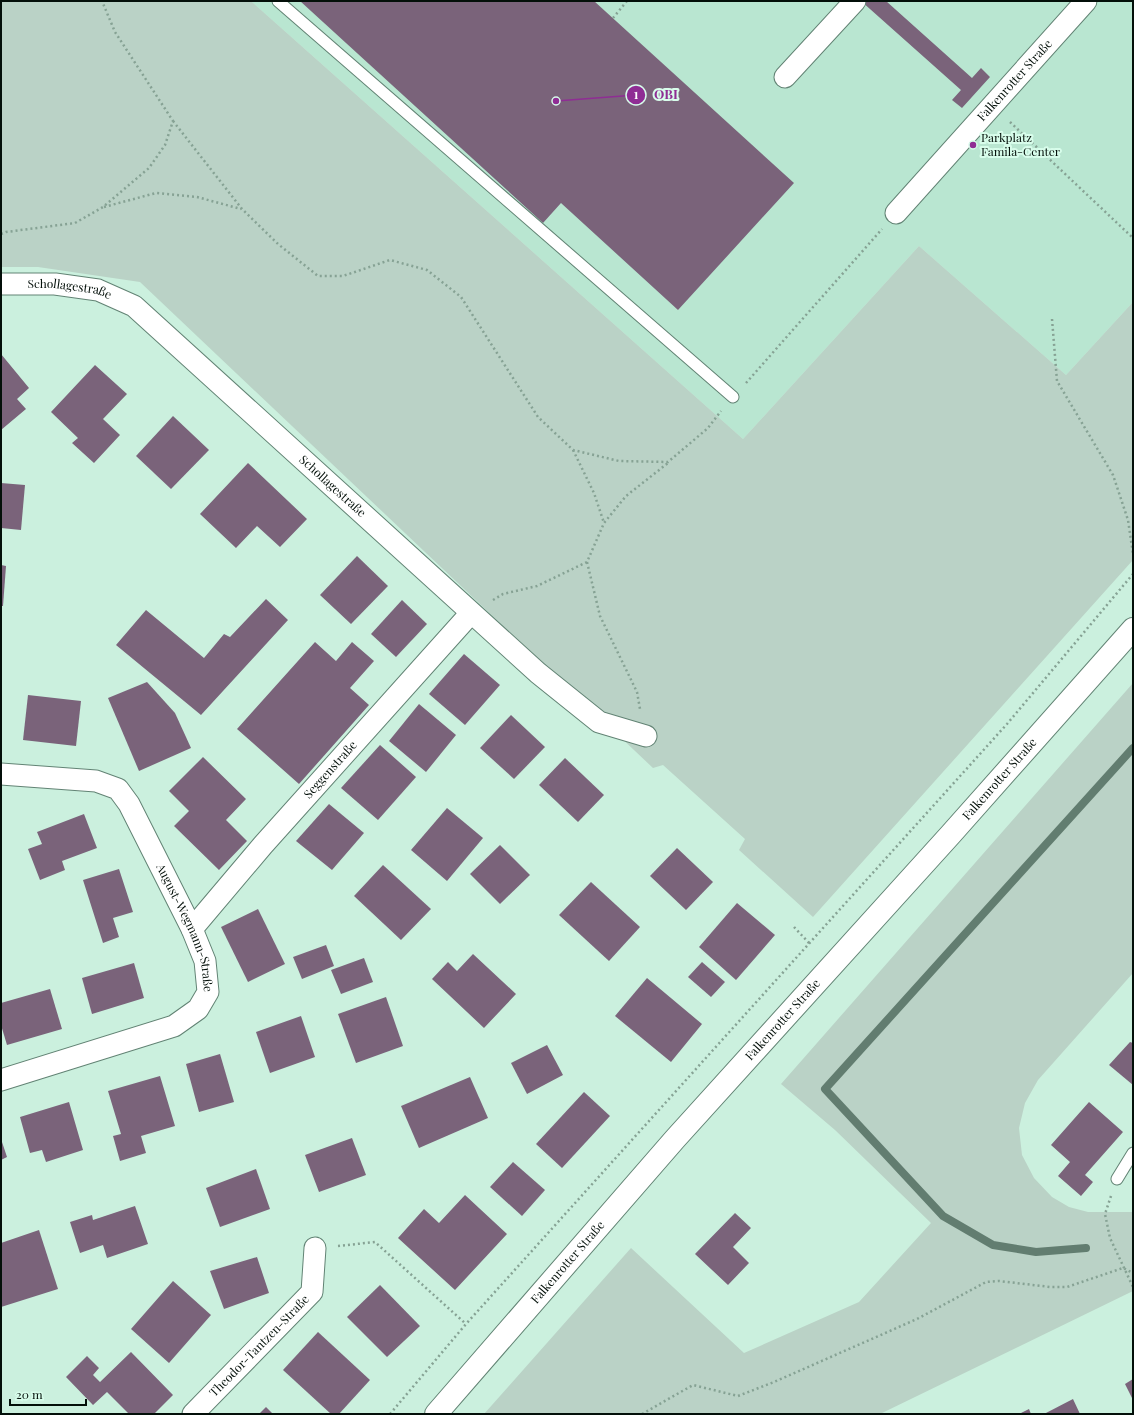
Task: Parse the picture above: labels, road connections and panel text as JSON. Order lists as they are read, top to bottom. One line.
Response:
{"streets":{"main road":["Falkenrotter Straße"],"street":["Schollagestraße","Seggenstraße","August-Wegmann-Straße","Theodor-Tantzen-Straße"]},"crossings":[["Schollagestraße","Seggenstraße"],["Seggenstraße","August-Wegmann-Straße"]],"places":["OBI","Parkplatz Famila-Center"],"scale_bar":"20 m"}
